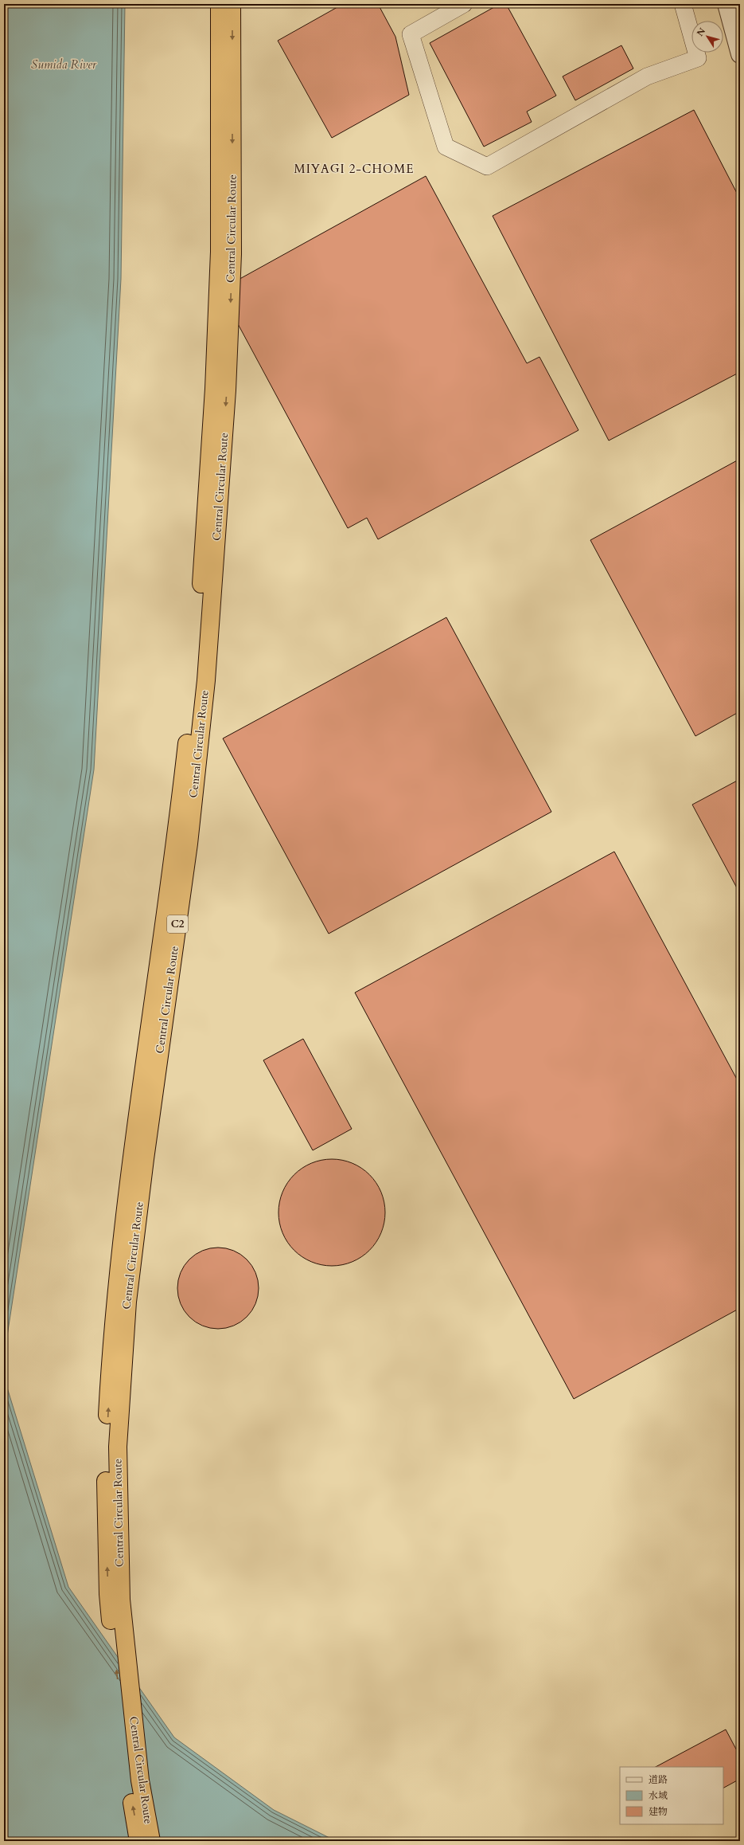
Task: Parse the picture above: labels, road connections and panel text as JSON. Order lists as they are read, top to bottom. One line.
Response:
{"streets":{"highway":["Central Circular Route","C2"]},"districts":["MIYAGI 2-CHOME"],"water":["Sumida River"],"legend":["道路","水域","建物"],"north":"top left"}
